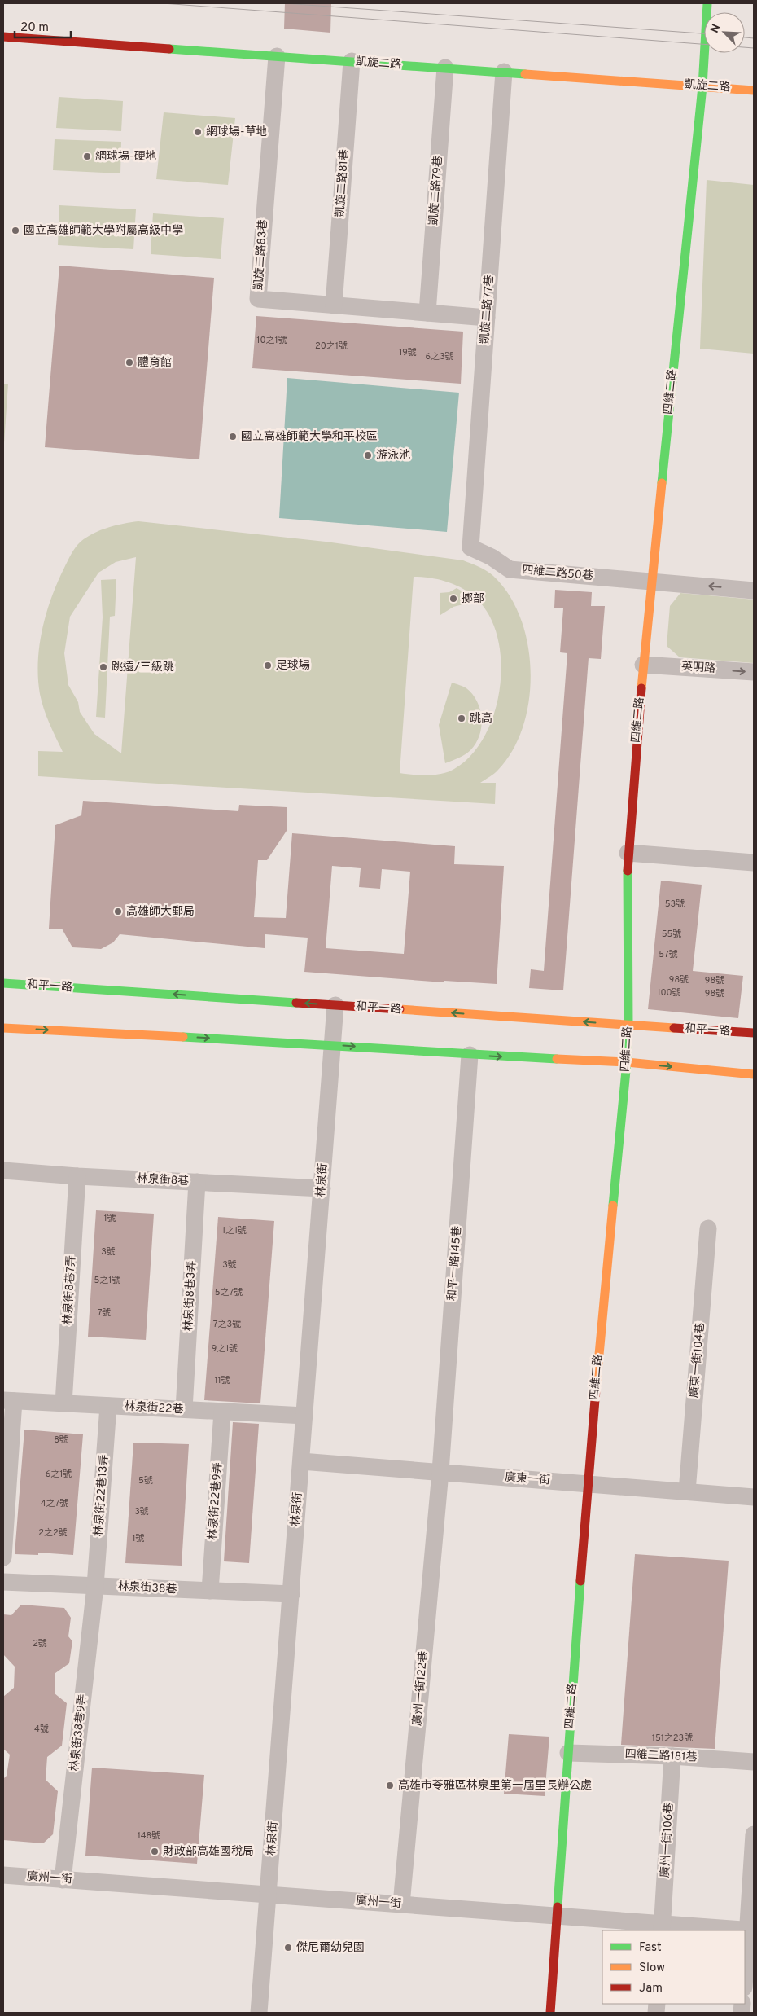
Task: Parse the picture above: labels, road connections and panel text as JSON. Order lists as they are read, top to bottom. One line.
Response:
{"streets":{"street":["凱旋二路","凱旋二路81巷","凱旋二路79巷","凱旋二路83巷","凱旋二路77巷","四維二路","四維二路50巷","英明路","和平一路","林泉街8巷","林泉街","和平一路145巷","林泉街8巷7弄","林泉街8巷3弄","廣東一街104巷","林泉街22巷","廣東一街","林泉街22巷13弄","林泉街22巷9弄","林泉街38巷","廣州一街122巷","林泉街38巷9弄","四維二路181巷","廣州一街106巷","廣州一街"]},"crossings":[["凱旋二路","凱旋二路81巷"],["凱旋二路","凱旋二路79巷"],["凱旋二路","凱旋二路83巷"],["凱旋二路","凱旋二路77巷"],["凱旋二路","四維二路"],["凱旋二路81巷","凱旋二路83巷"],["凱旋二路79巷","凱旋二路83巷"],["凱旋二路83巷","凱旋二路77巷"],["凱旋二路77巷","四維二路50巷"],["四維二路","四維二路50巷"],["四維二路","英明路"],["四維二路","和平一路"],["四維二路","廣東一街"],["四維二路","四維二路181巷"],["四維二路","廣州一街"],["和平一路","林泉街"],["林泉街8巷","林泉街"],["林泉街8巷","林泉街8巷7弄"],["林泉街8巷","林泉街8巷3弄"],["林泉街","林泉街22巷"],["林泉街","廣東一街"],["林泉街","林泉街38巷"],["林泉街","廣州一街"],["和平一路145巷","廣東一街"],["和平一路145巷","廣州一街122巷"],["林泉街8巷7弄","林泉街22巷"],["林泉街8巷3弄","林泉街22巷"],["廣東一街104巷","廣東一街"],["林泉街22巷","林泉街22巷13弄"],["林泉街22巷","林泉街22巷9弄"],["廣東一街","廣州一街122巷"],["林泉街22巷13弄","林泉街38巷"],["林泉街22巷13弄","林泉街38巷9弄"],["林泉街22巷9弄","林泉街38巷"],["林泉街38巷","林泉街38巷9弄"],["廣州一街122巷","廣州一街"],["林泉街38巷9弄","廣州一街"],["四維二路181巷","廣州一街106巷"],["廣州一街106巷","廣州一街"]],"places":["網球場-草地","網球場-硬地","國立高雄師範大學附屬高級中學","體育館","國立高雄師範大學和平校區","游泳池","擲部","足球場","跳遠/三級跳","跳高","高雄師大郵局","高雄市苓雅區林泉里第一屆里長辦公處","財政部高雄國稅局","傑尼爾幼兒園"],"house_numbers":["10之1號","20之1號","19號","6之3號","53號","55號","57號","98號","98號","100號","98號","1號","1之1號","3號","3號","5之1號","5之7號","7號","7之3號","9之1號","11號","8號","6之1號","5號","4之7號","3號","2之2號","1號","2號","4號","151之23號","148號"],"legend":["Fast","Slow","Jam"],"scale_bar":"20 m","north":"top left"}
